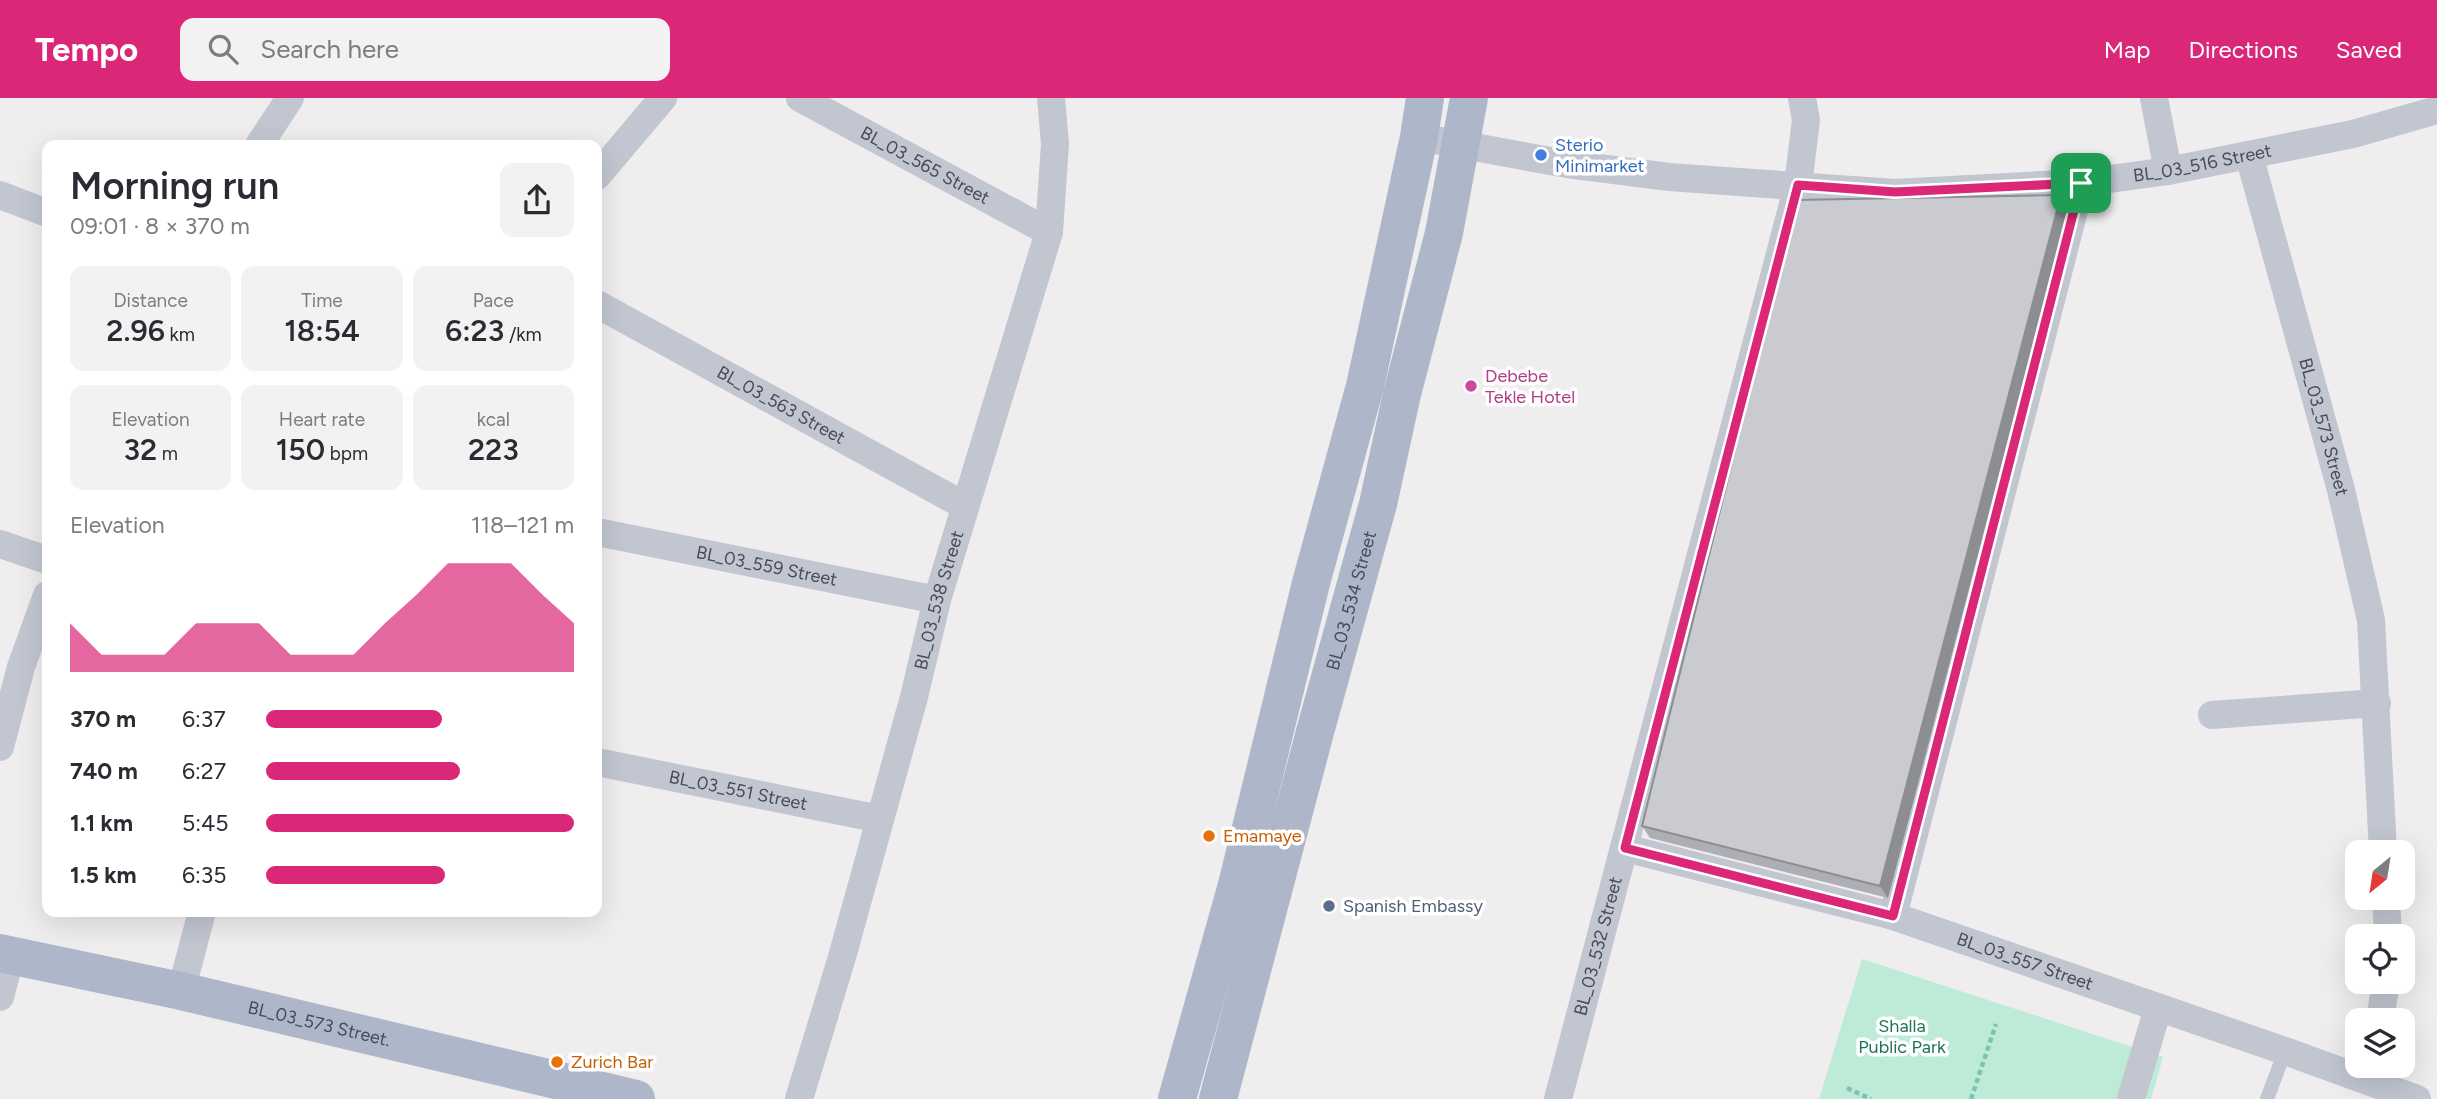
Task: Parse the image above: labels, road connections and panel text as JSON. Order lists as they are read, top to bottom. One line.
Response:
{"streets":{"main road":["BL_03_534 Street","BL_03_573 Street."],"street":["BL_03_516 Street","BL_03_565 Street","BL_03_563 Street","BL_03_573 Street","BL_03_559 Street","BL_03_538 Street","BL_03_551 Street","BL_03_532 Street","BL_03_557 Street"]},"crossings":[["BL_03_516 Street","BL_03_573 Street"],["BL_03_516 Street","BL_03_534 Street"],["BL_03_516 Street","BL_03_532 Street"],["BL_03_565 Street","BL_03_538 Street"],["BL_03_563 Street","BL_03_538 Street"],["BL_03_559 Street","BL_03_538 Street"],["BL_03_538 Street","BL_03_551 Street"],["BL_03_532 Street","BL_03_557 Street"]],"parks":["Shalla Public Park"],"places":["Sterio Minimarket","Debebe Tekle Hotel","Emamaye","Spanish Embassy","Zurich Bar"],"north":"bottom left","page":{"header":"Tempo","search":"Search here","nav":["Map","Directions","Saved"],"heading":["Morning run","09:01 · 8 × 370 m"],"stats":[["Distance","2.96 km"],["Time","18:54"],["Pace","6:23 /km"],["Elevation","32 m"],["Heart rate","150 bpm"],["kcal","223"]],"chart":["Elevation","118–121 m"],"list":[{"name":"370 m","note":"6:37"},{"name":"740 m","note":"6:27"},{"name":"1.1 km","note":"5:45"},{"name":"1.5 km","note":"6:35"}]}}
